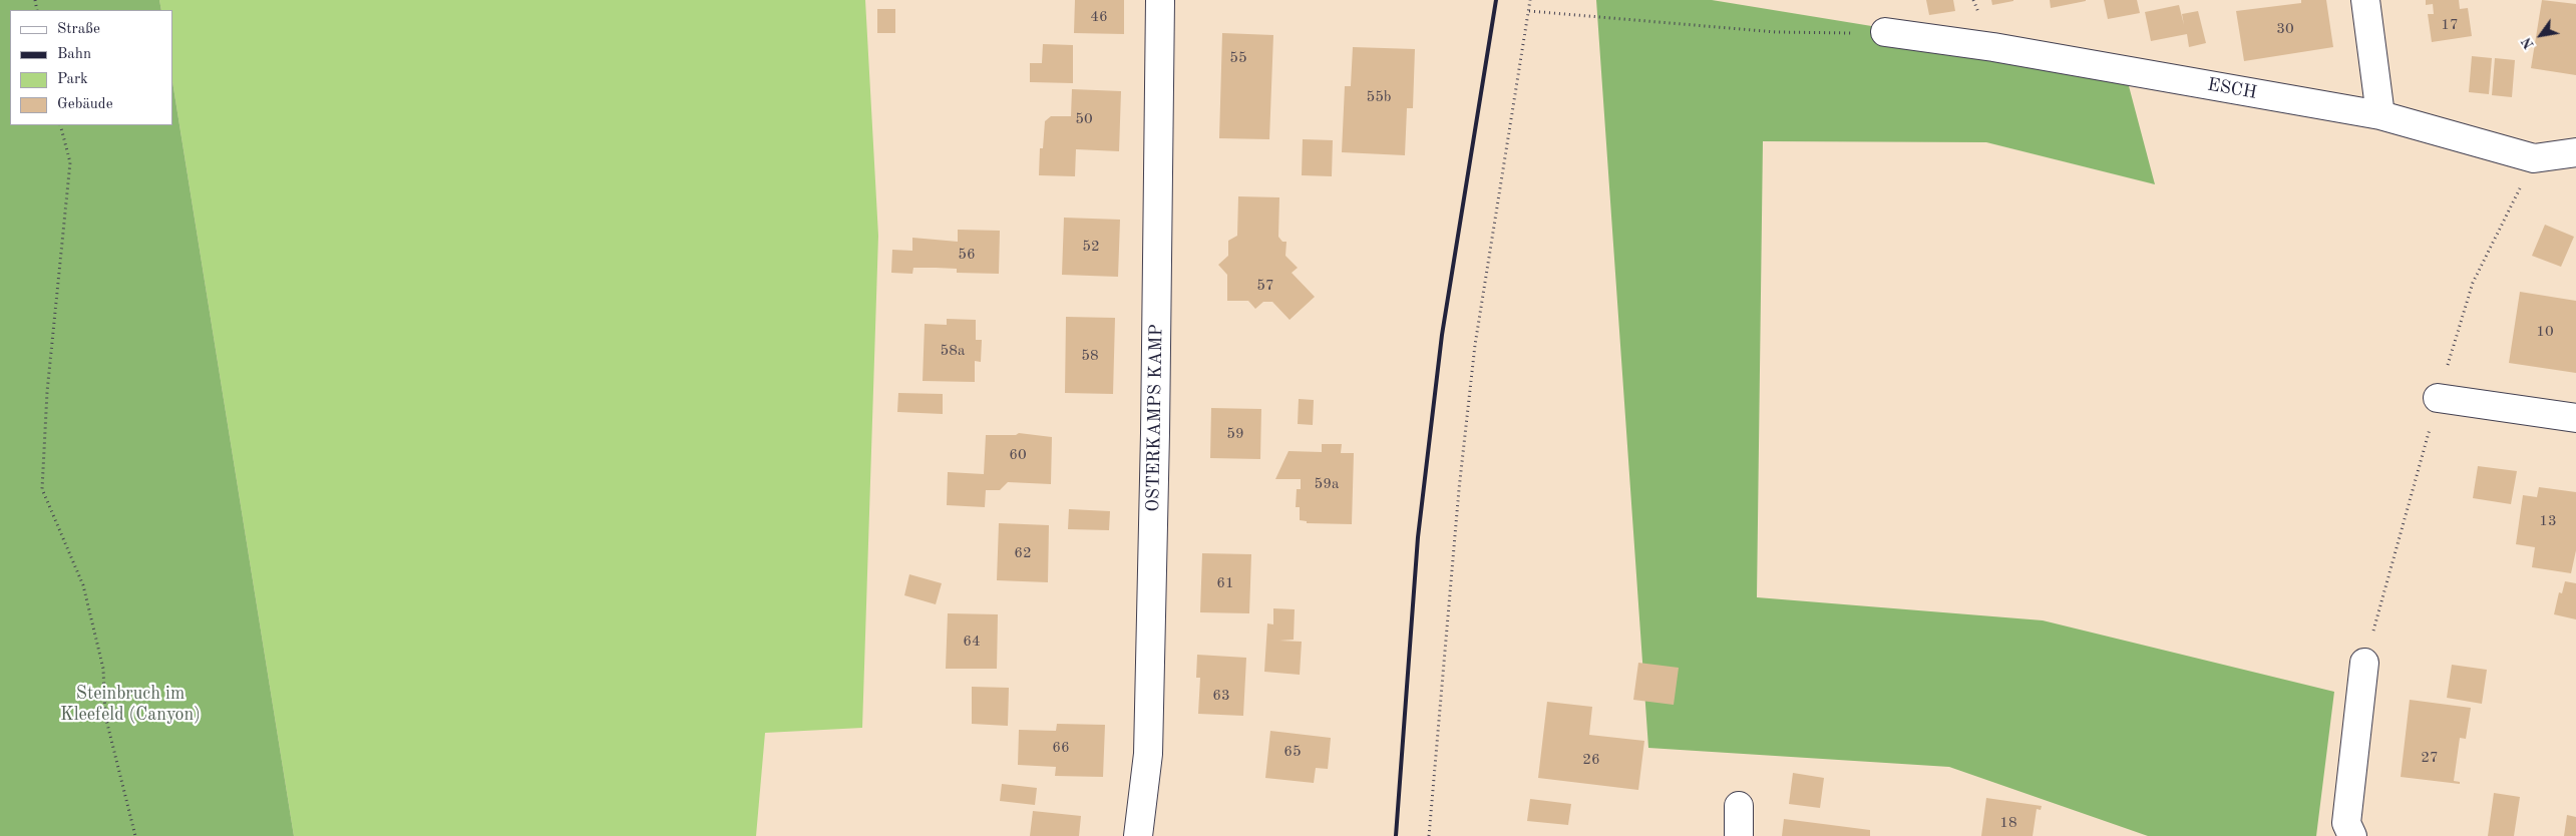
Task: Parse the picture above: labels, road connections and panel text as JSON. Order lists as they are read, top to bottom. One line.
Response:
{"streets":{"street":["ESCH","OSTERKAMPS KAMP"]},"parks":["Steinbruch im Kleefeld (Canyon)"],"house_numbers":["46","17","30","55","55b","50","52","56","57","10","58a","58","59","60","59a","13","62","61","64","63","66","65","27","26","18"],"legend":["Straße","Bahn","Park","Gebäude"],"north":"bottom left"}
